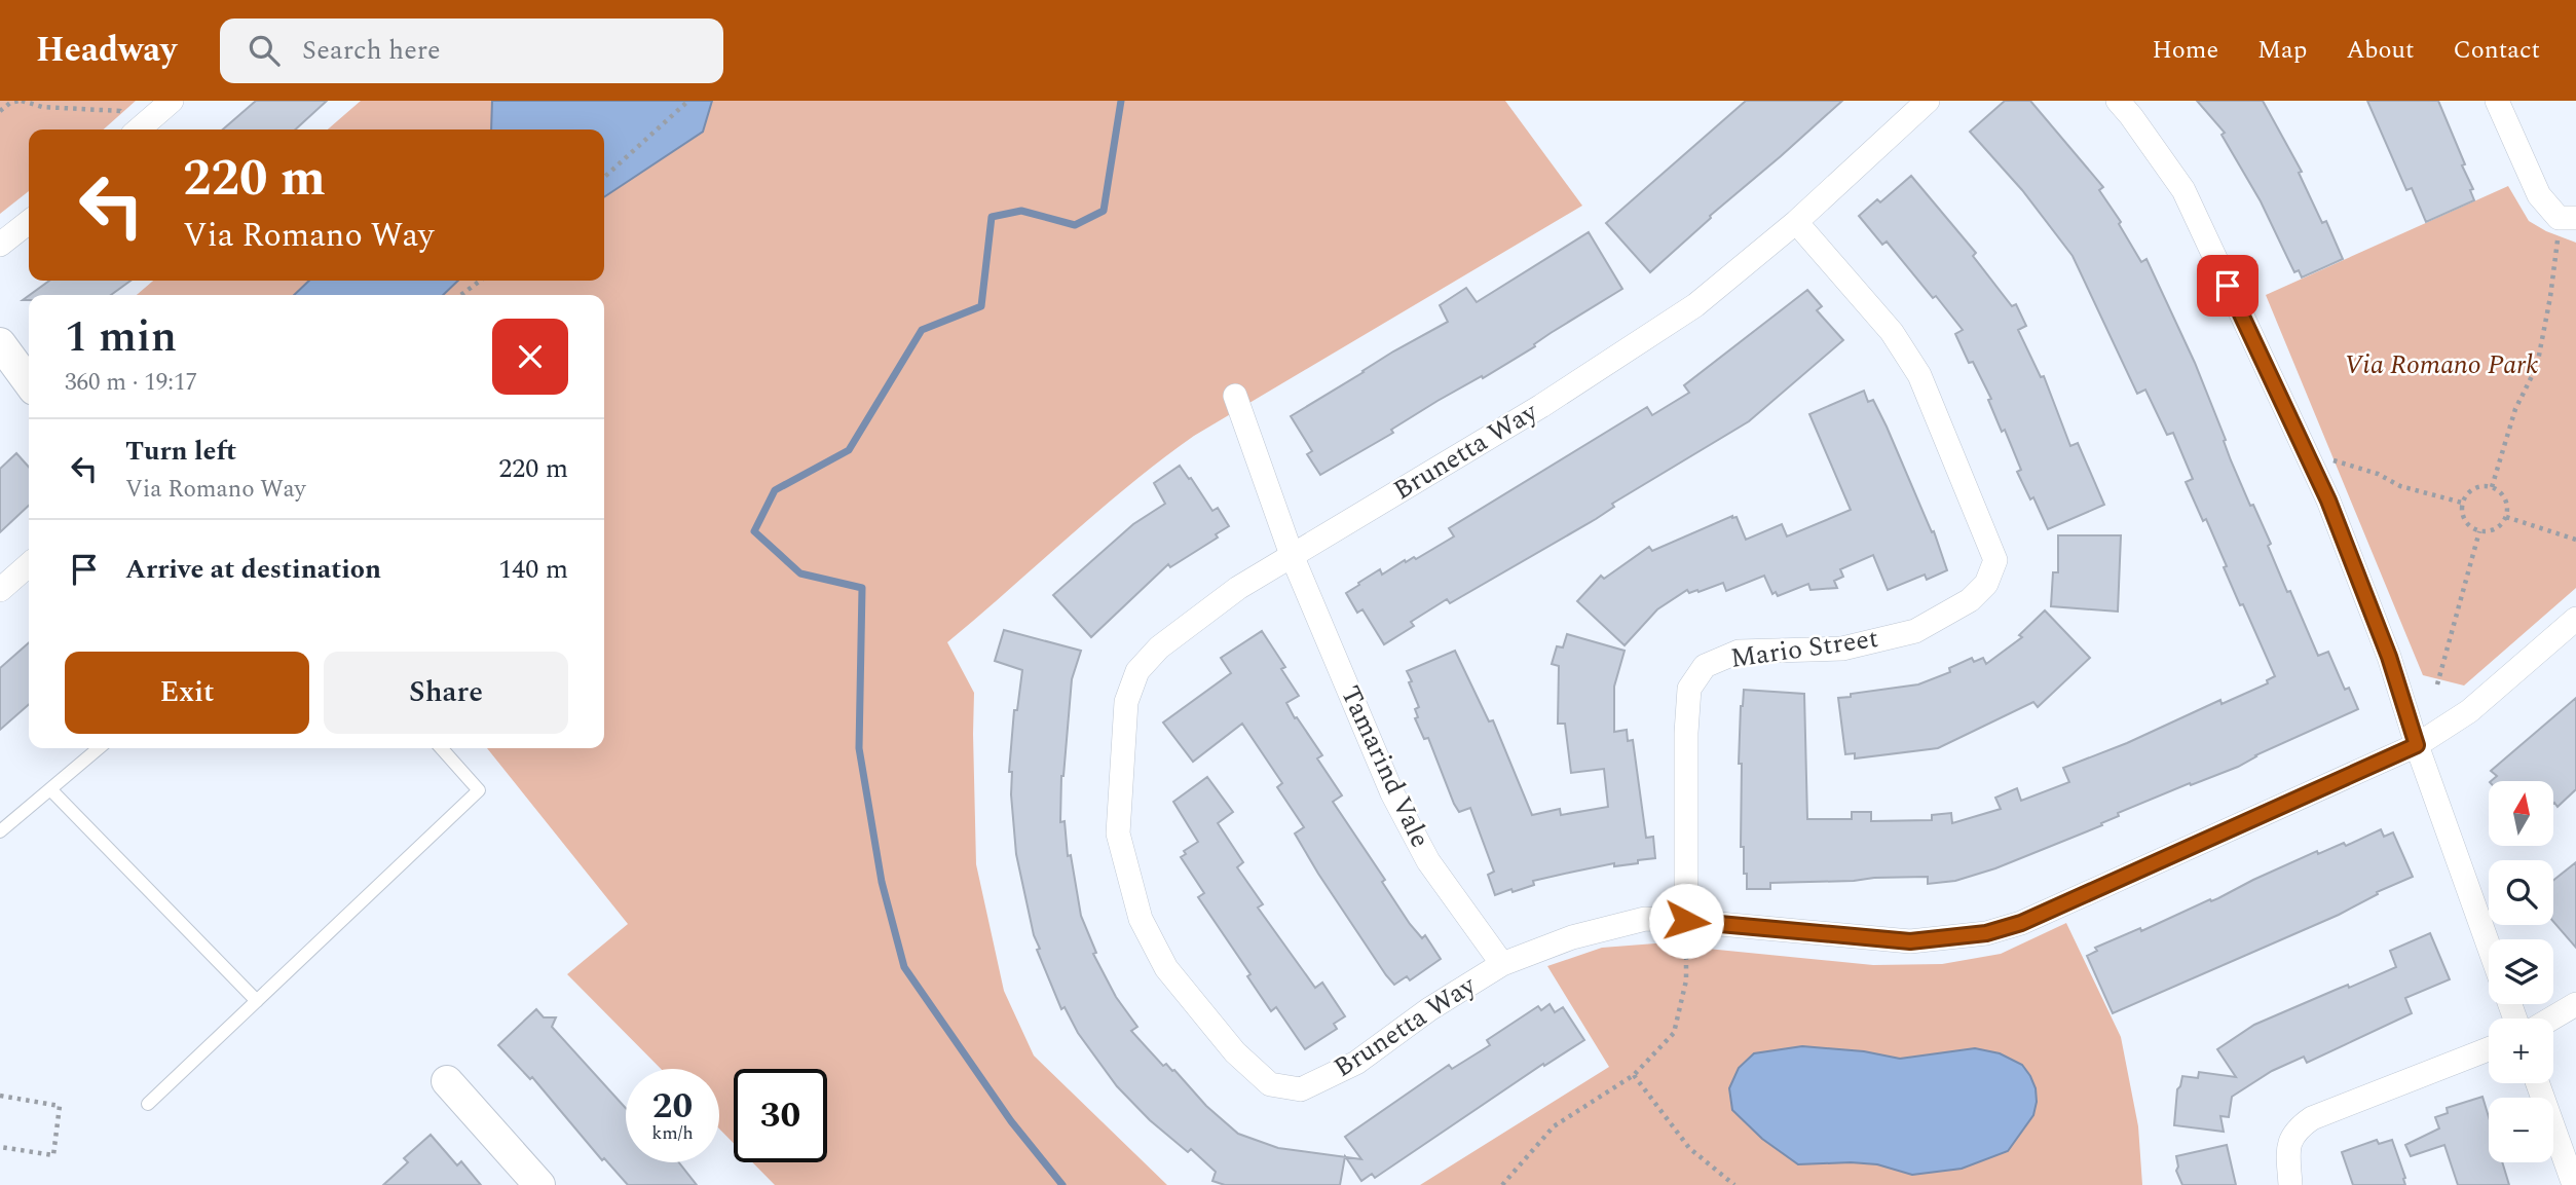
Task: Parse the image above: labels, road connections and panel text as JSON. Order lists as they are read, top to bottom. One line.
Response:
{"streets":{"street":["Brunetta Way","Mario Street","Tamarind Vale"]},"crossings":[["Brunetta Way","Mario Street"],["Brunetta Way","Tamarind Vale"]],"parks":["Via Romano Park"],"north":"top","page":{"header":"Headway","search":"Search here","nav":["Home","Map","About","Contact"],"turn":["220 m","Via Romano Way"],"heading":["1 min","360 m · 19:17"],"list":[{"name":"Turn left","note":"Via Romano Way","value":"220 m"},{"name":"Arrive at destination","value":"140 m"}],"buttons":["Exit","Share"],"map_buttons":["+","−"],"speed":"20 km/h","limit":"30"}}
